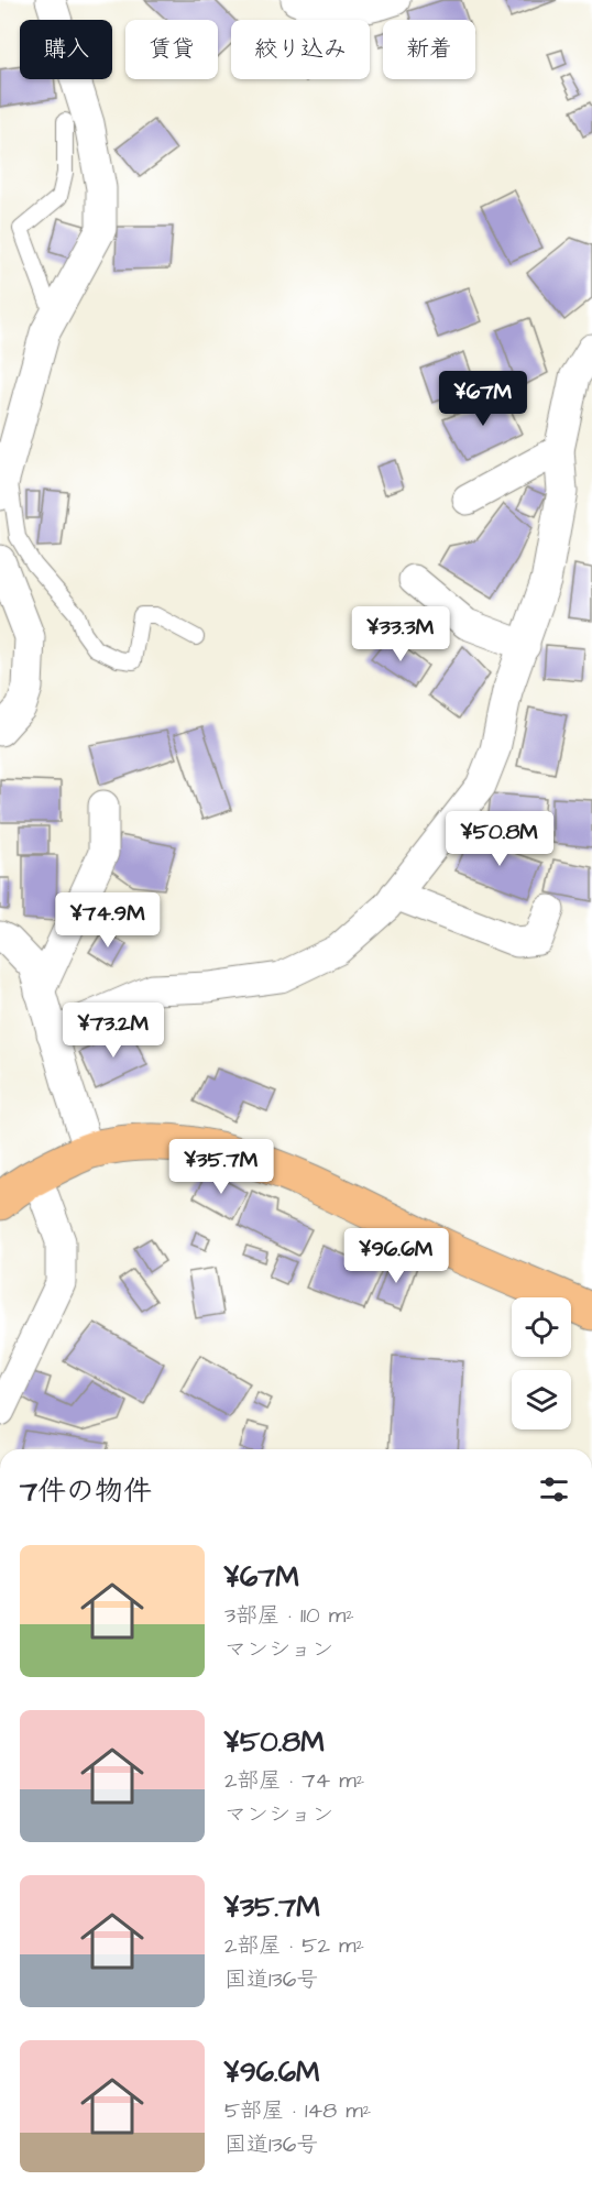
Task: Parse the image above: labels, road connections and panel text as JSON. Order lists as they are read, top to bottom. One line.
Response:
{"page":{"chip":["購入","賃貸","絞り込み","新着"],"price":["¥67M","¥33.3M","¥50.8M","¥74.9M","¥73.2M","¥35.7M","¥96.6M"],"heading":"7件の物件","list":[{"name":"¥67M","note":"3部屋 · 110 m² · マンション"},{"name":"¥50.8M","note":"2部屋 · 74 m² · マンション"},{"name":"¥35.7M","note":"2部屋 · 52 m² · 国道136号"},{"name":"¥96.6M","note":"5部屋 · 148 m² · 国道136号"}]}}
